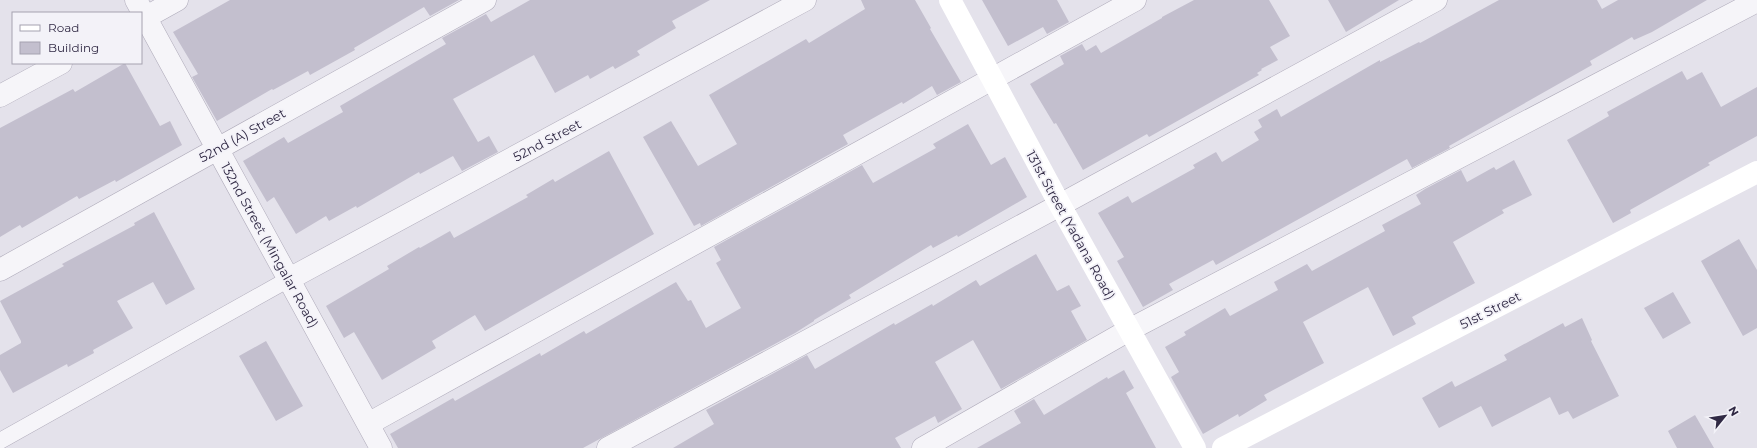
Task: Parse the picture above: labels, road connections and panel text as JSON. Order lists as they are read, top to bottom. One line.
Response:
{"streets":{"street":["52nd (A) Street","52nd Street","131st Street (Yadana Road)","132nd Street (Mingalar Road)","51st Street"]},"crossings":[["52nd (A) Street","132nd Street (Mingalar Road)"],["52nd Street","132nd Street (Mingalar Road)"]],"legend":["Road","Building"],"north":"top right"}
